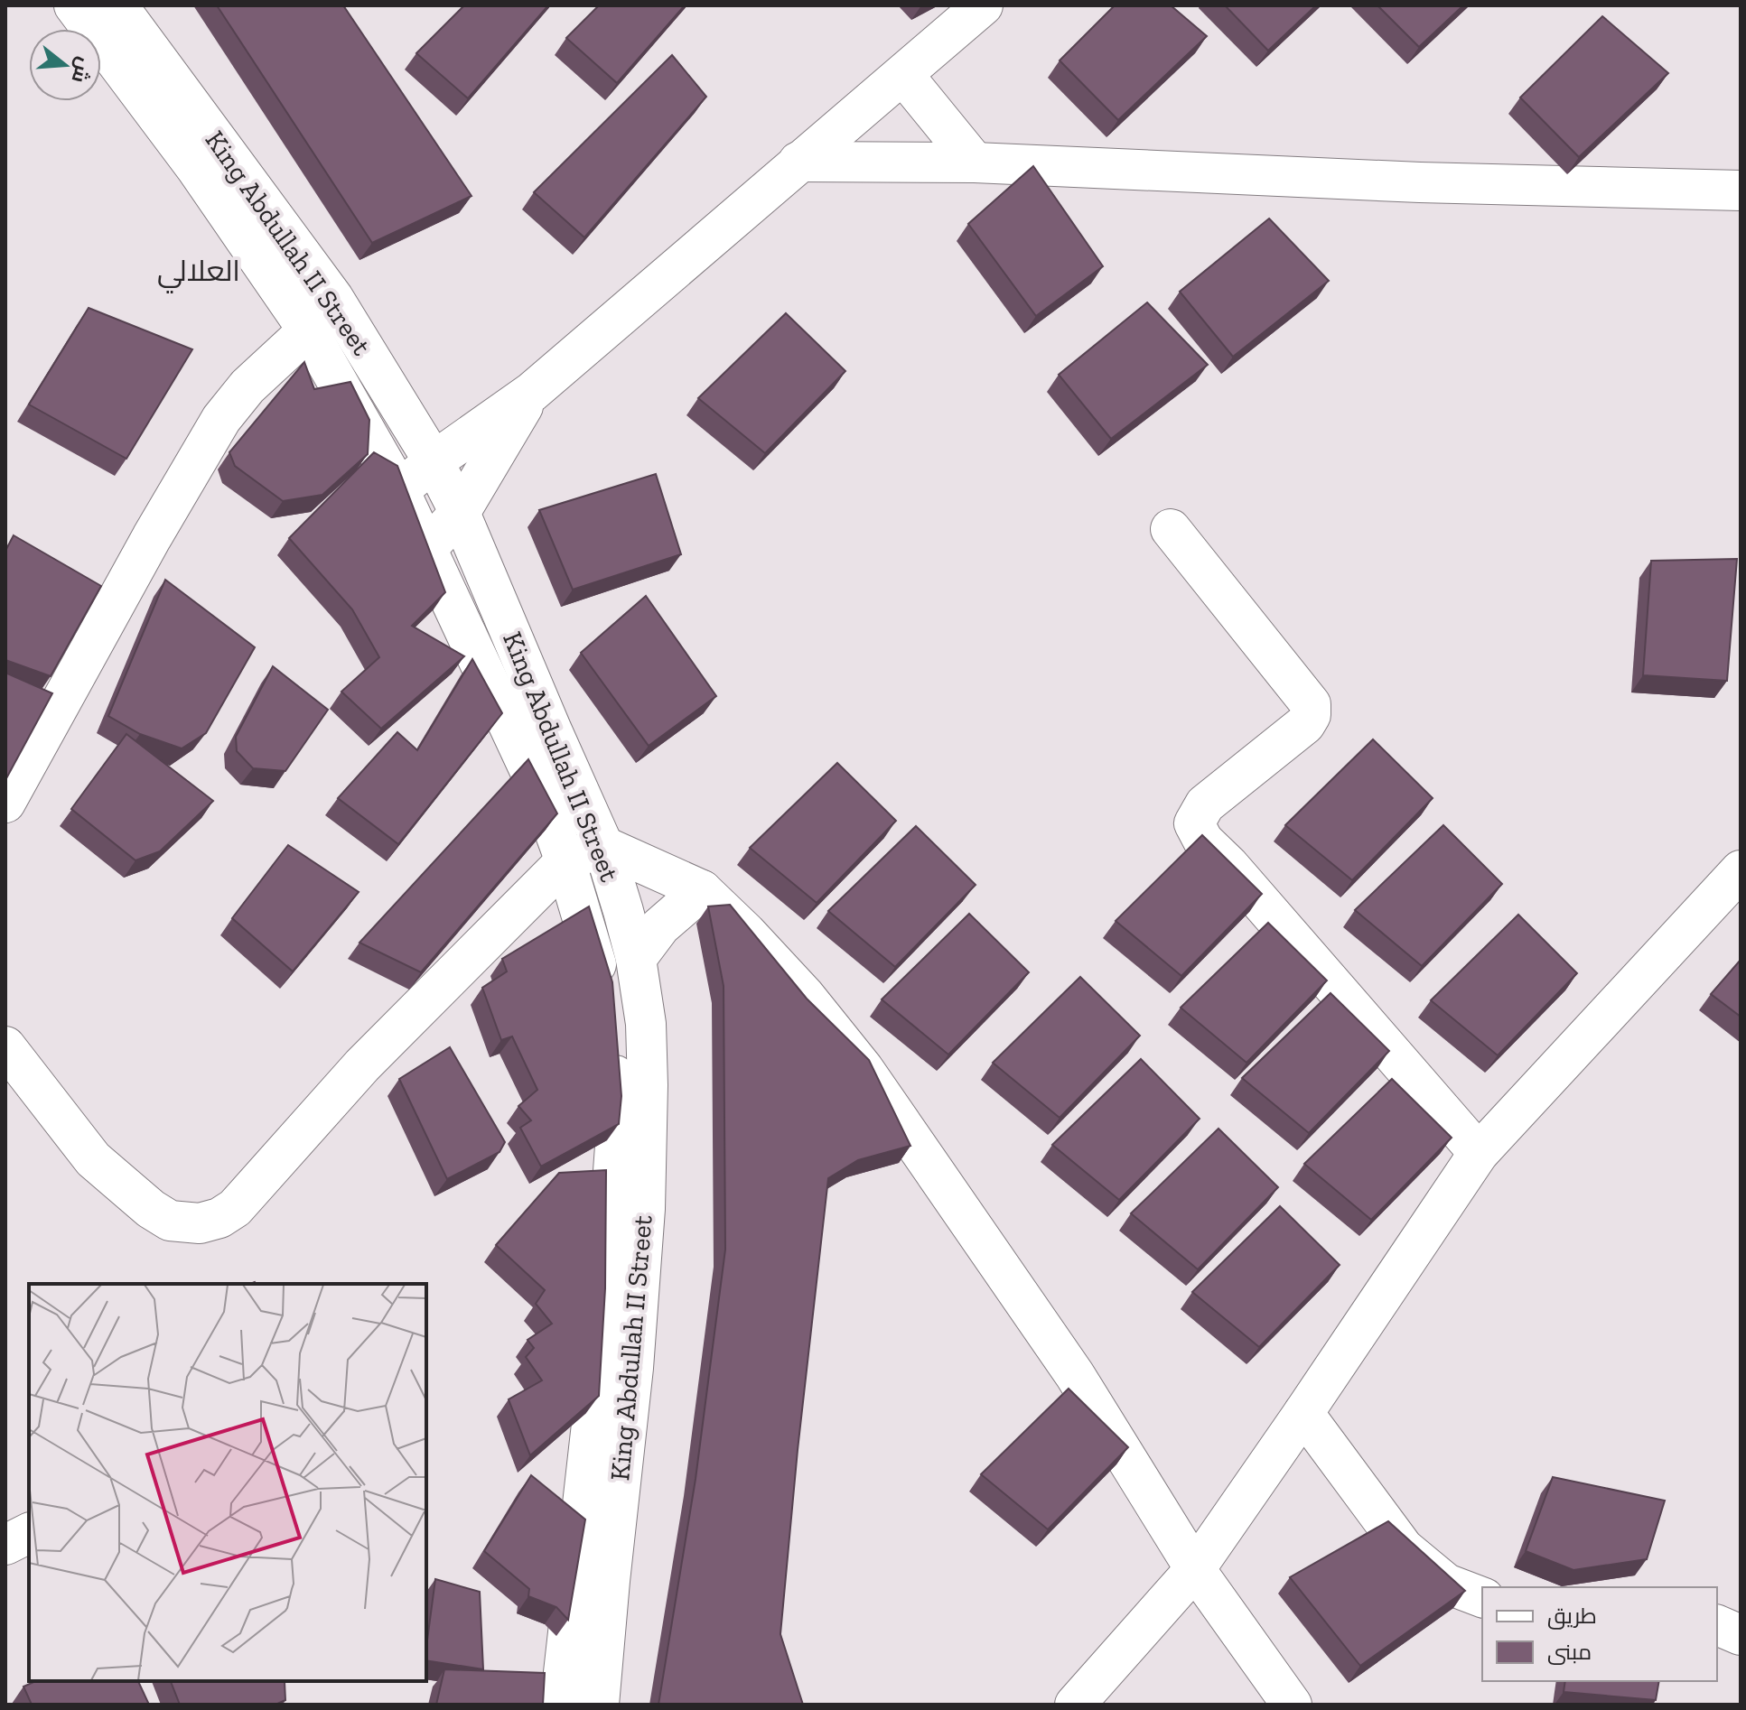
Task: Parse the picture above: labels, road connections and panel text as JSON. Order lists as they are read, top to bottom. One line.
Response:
{"streets":{"street":["King Abdullah II Street"]},"districts":["العلالي"],"legend":["طريق","مبنى"],"north":"right"}
